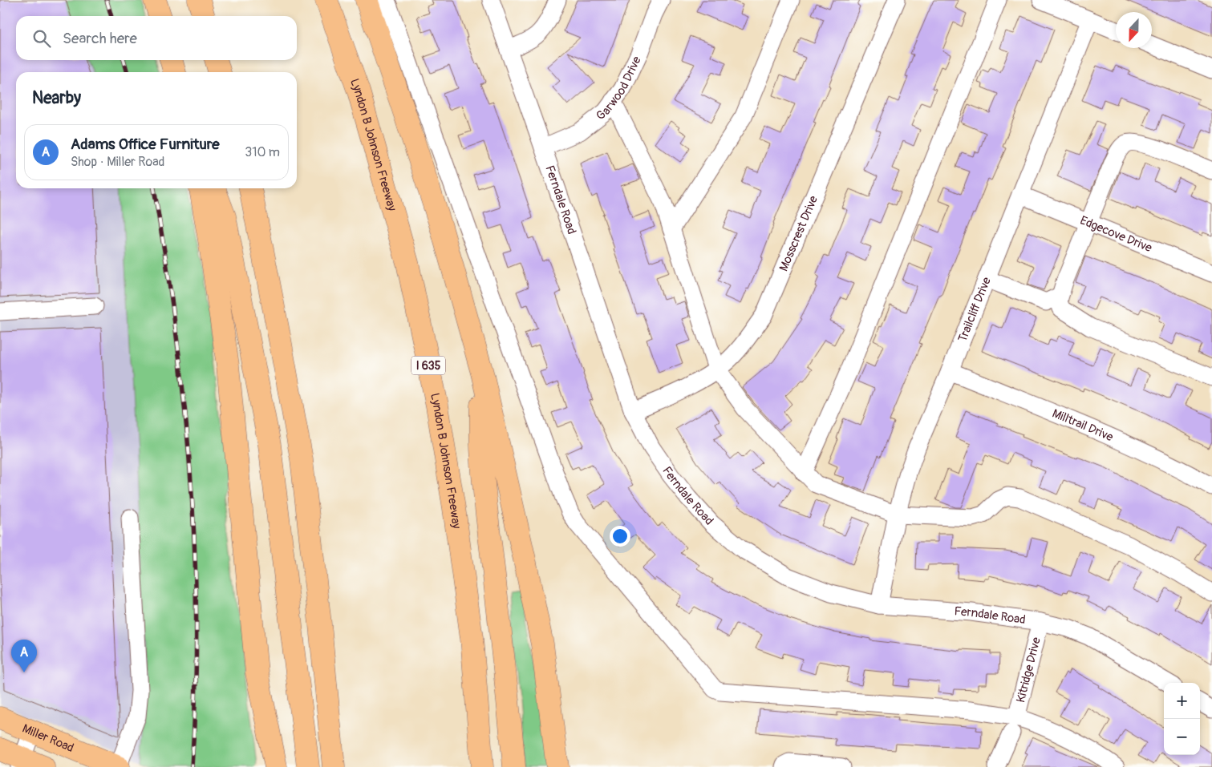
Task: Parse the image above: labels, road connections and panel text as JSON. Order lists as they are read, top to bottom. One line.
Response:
{"streets":{"main road":["Lyndon B Johnson Freeway","I 635","Miller Road"],"street":["Garwood Drive","Ferndale Road","Mosscrest Drive","Edgecove Drive","Trailcliff Drive","Milltrail Drive","Kitridge Drive"]},"crossings":[["Garwood Drive","Ferndale Road"],["Ferndale Road","Mosscrest Drive"],["Ferndale Road","Trailcliff Drive"],["Ferndale Road","Kitridge Drive"],["Edgecove Drive","Trailcliff Drive"],["Trailcliff Drive","Milltrail Drive"]],"north":"bottom","page":{"search":"Search here","heading":"Nearby","list":[{"mark":"A","name":"Adams Office Furniture","note":"Shop · Miller Road","value":"310 m"}],"pins":"A","map_buttons":["+","−"]}}
